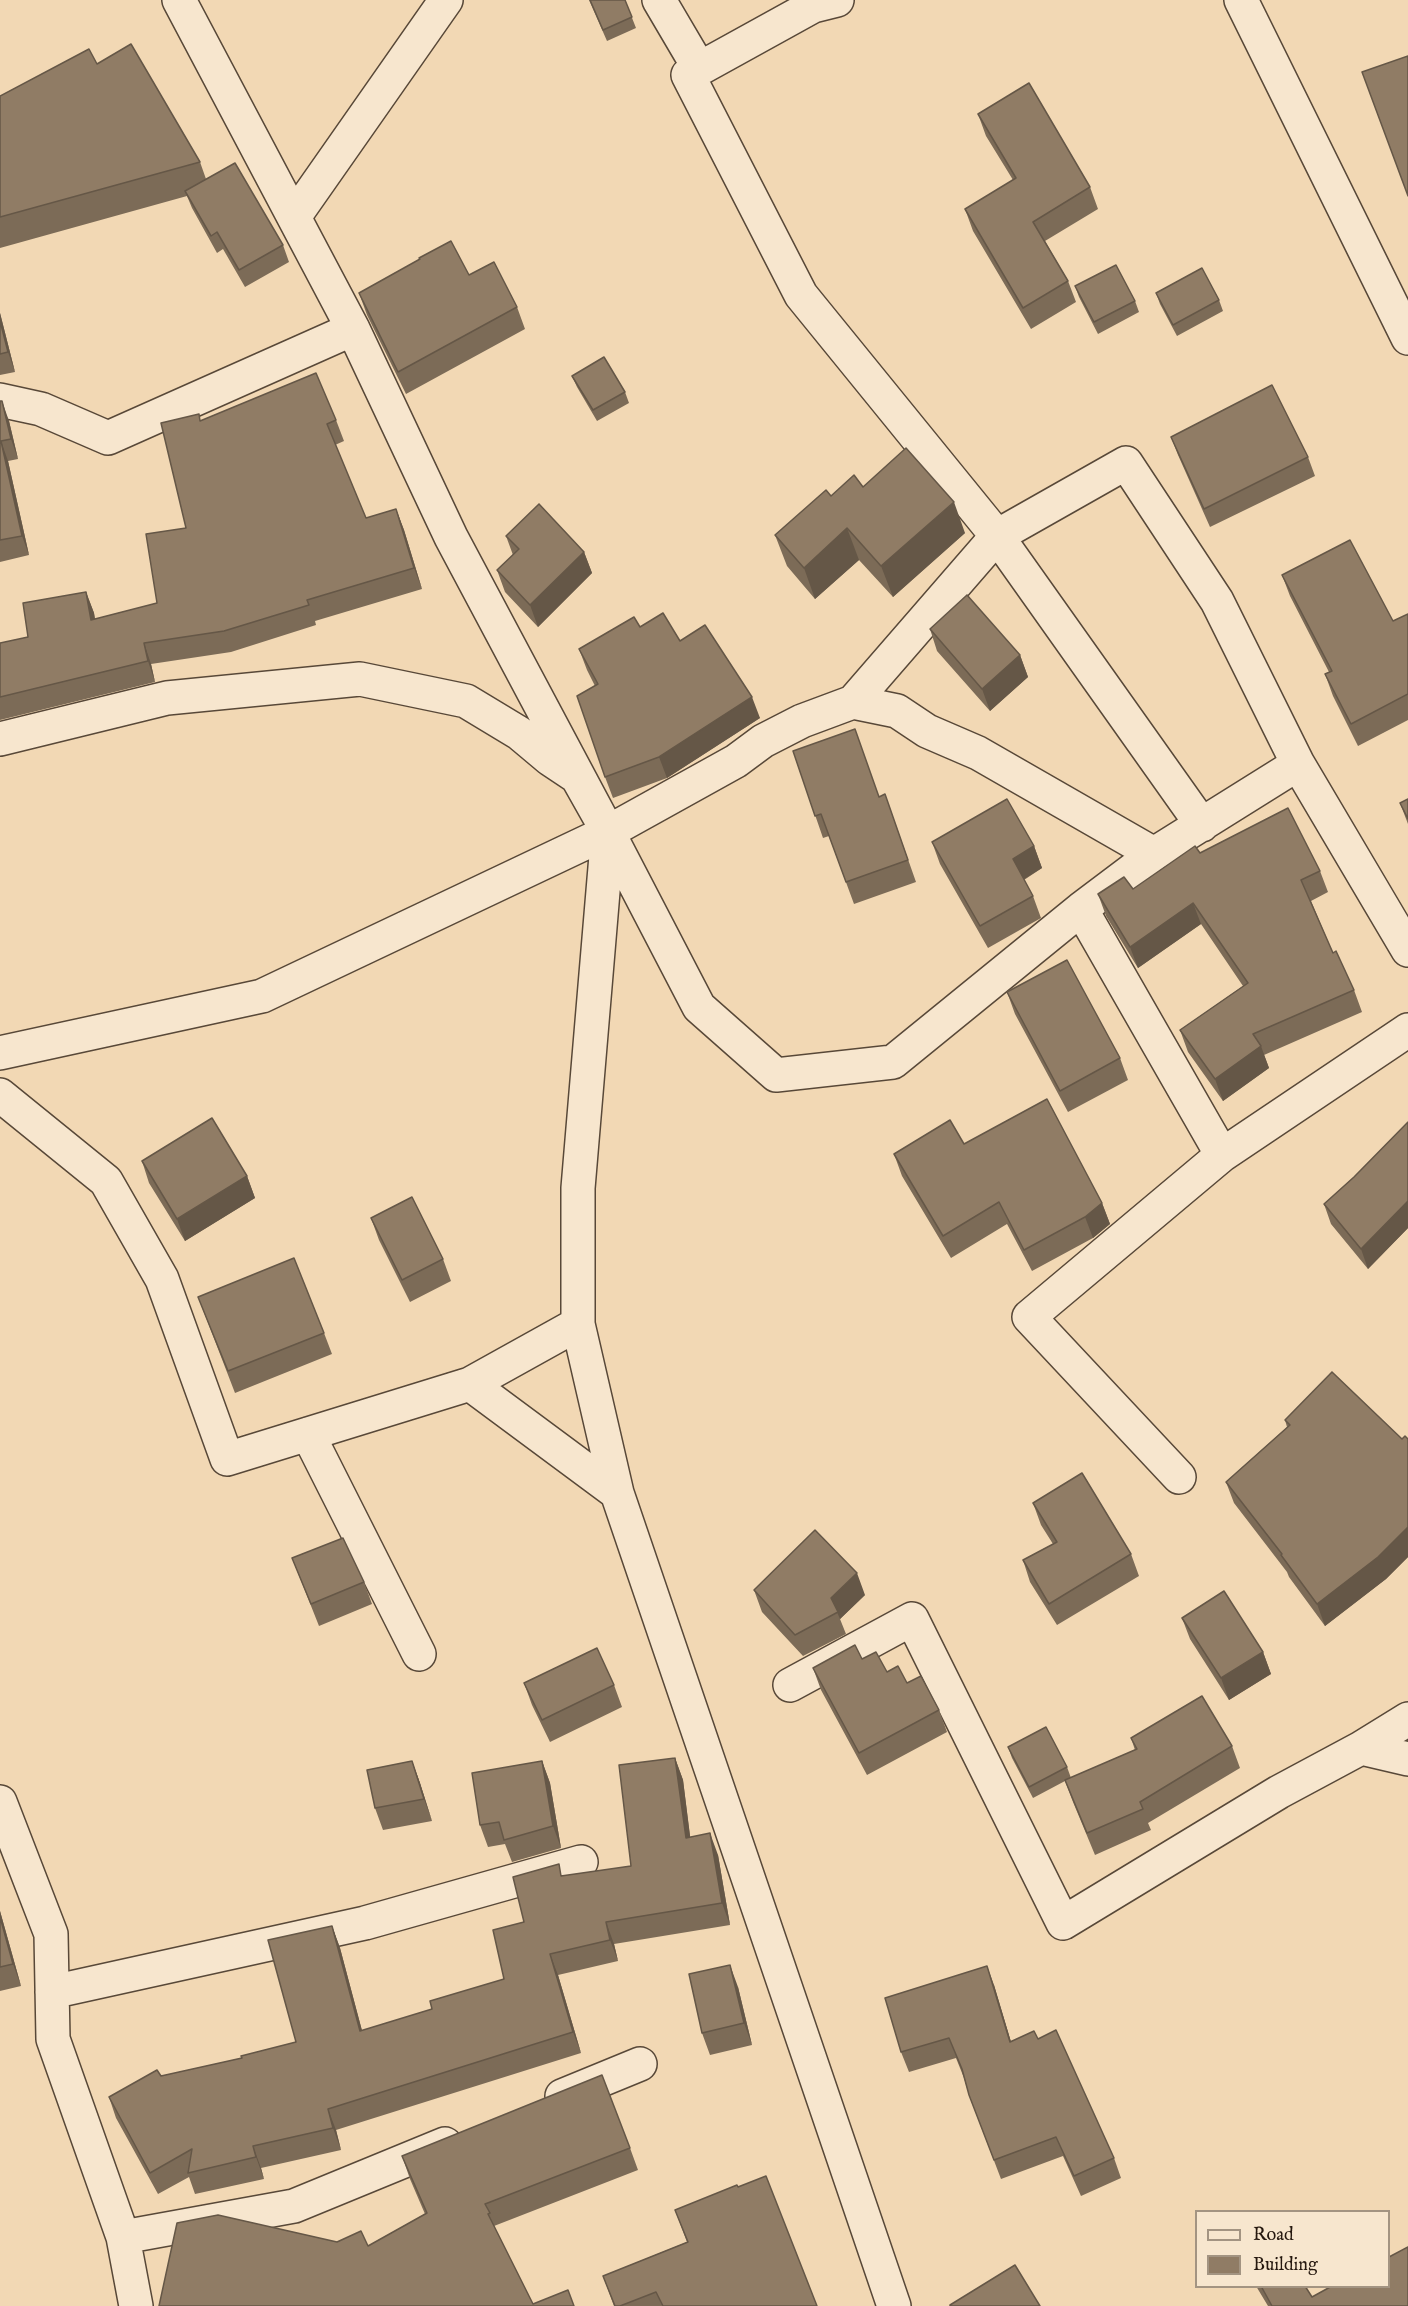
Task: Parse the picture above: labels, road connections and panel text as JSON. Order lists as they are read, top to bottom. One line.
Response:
{"legend":["Road","Building"]}
